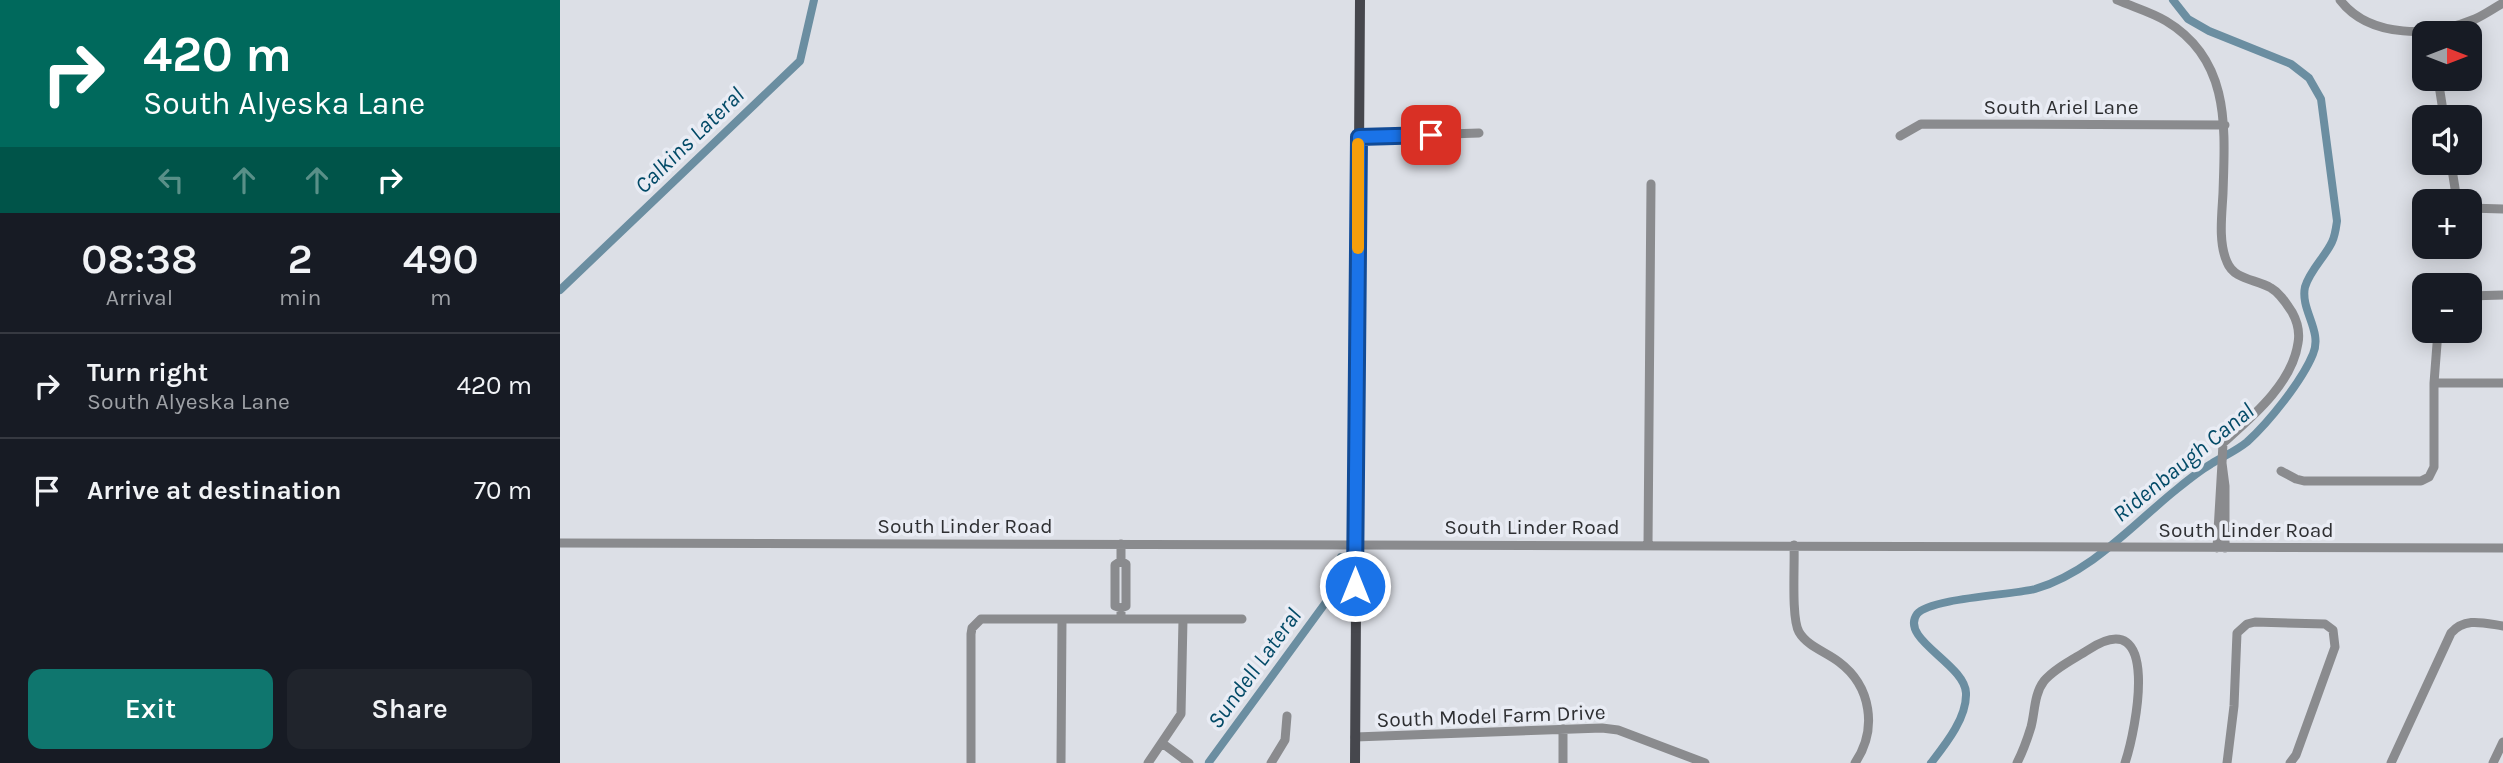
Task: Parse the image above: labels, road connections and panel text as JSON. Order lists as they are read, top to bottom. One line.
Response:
{"streets":{"street":["South Ariel Lane","South Linder Road","South Model Farm Drive"]},"water":["Calkins Lateral","Ridenbaugh Canal","Sundell Lateral"],"north":"right","page":{"turn":["420 m","South Alyeska Lane"],"map_buttons":["+","−"],"eta":["08:38","Arrival","2","min","490","m"],"list":[{"name":"Turn right","note":"South Alyeska Lane","value":"420 m"},{"name":"Arrive at destination","value":"70 m"}],"buttons":["Exit","Share"]}}
